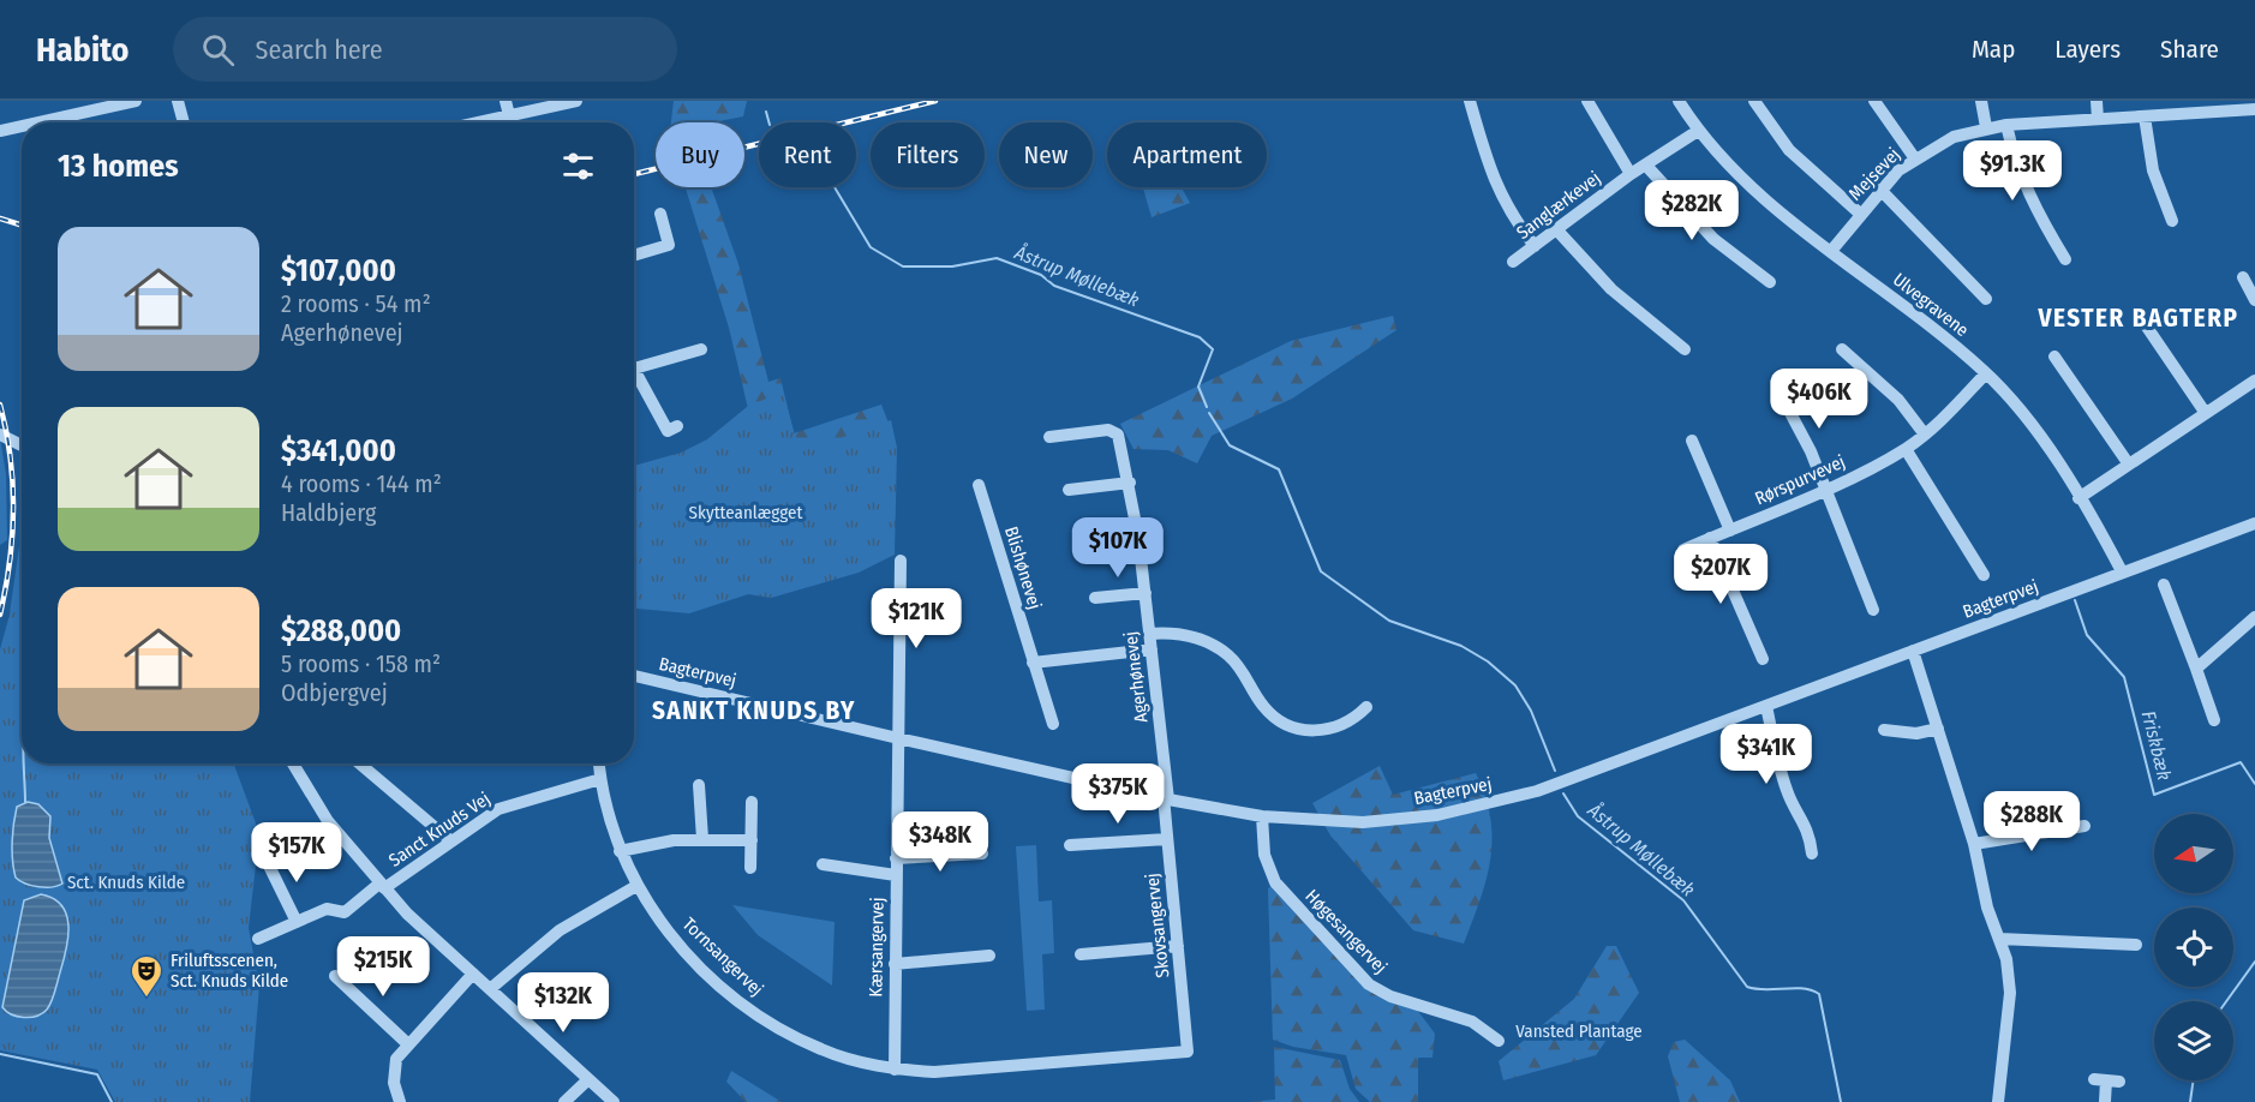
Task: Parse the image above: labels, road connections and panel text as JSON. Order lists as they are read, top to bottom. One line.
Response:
{"streets":{"street":["Mejsevej","Sanglærkevej","Ulvegravene","Rørspurvevej","Blishønevej","Bagterpvej","Agerhønevej","Sanct Knuds Vej","Skovsangervej","Høgesangervej","Kærsangervej","Tornsangervej"]},"crossings":[["Mejsevej","Ulvegravene"],["Sanglærkevej","Ulvegravene"],["Ulvegravene","Rørspurvevej"],["Ulvegravene","Bagterpvej"],["Bagterpvej","Agerhønevej"],["Bagterpvej","Skovsangervej"],["Bagterpvej","Høgesangervej"],["Bagterpvej","Kærsangervej"],["Agerhønevej","Skovsangervej"],["Sanct Knuds Vej","Tornsangervej"],["Skovsangervej","Tornsangervej"],["Kærsangervej","Tornsangervej"]],"districts":["VESTER BAGTERP","SANKT KNUDS BY"],"water":["Åstrup Møllebæk","Friskbæk"],"parks":["Skytteanlægget","Sct. Knuds Kilde","Vansted Plantage"],"places":{"theatre":["Friluftsscenen, Sct. Knuds Kilde"]},"north":"left","page":{"header":"Habito","search":"Search here","nav":["Map","Layers","Share"],"chip":["Buy","Rent","Filters","New","Apartment"],"heading":"13 homes","price":["$91.3K","$282K","$406K","$107K","$207K","$121K","$341K","$375K","$288K","$348K","$157K","$215K","$132K"],"list":[{"name":"$107,000","note":"2 rooms · 54 m² · Agerhønevej"},{"name":"$341,000","note":"4 rooms · 144 m² · Haldbjerg"},{"name":"$288,000","note":"5 rooms · 158 m² · Odbjergvej"}]}}
